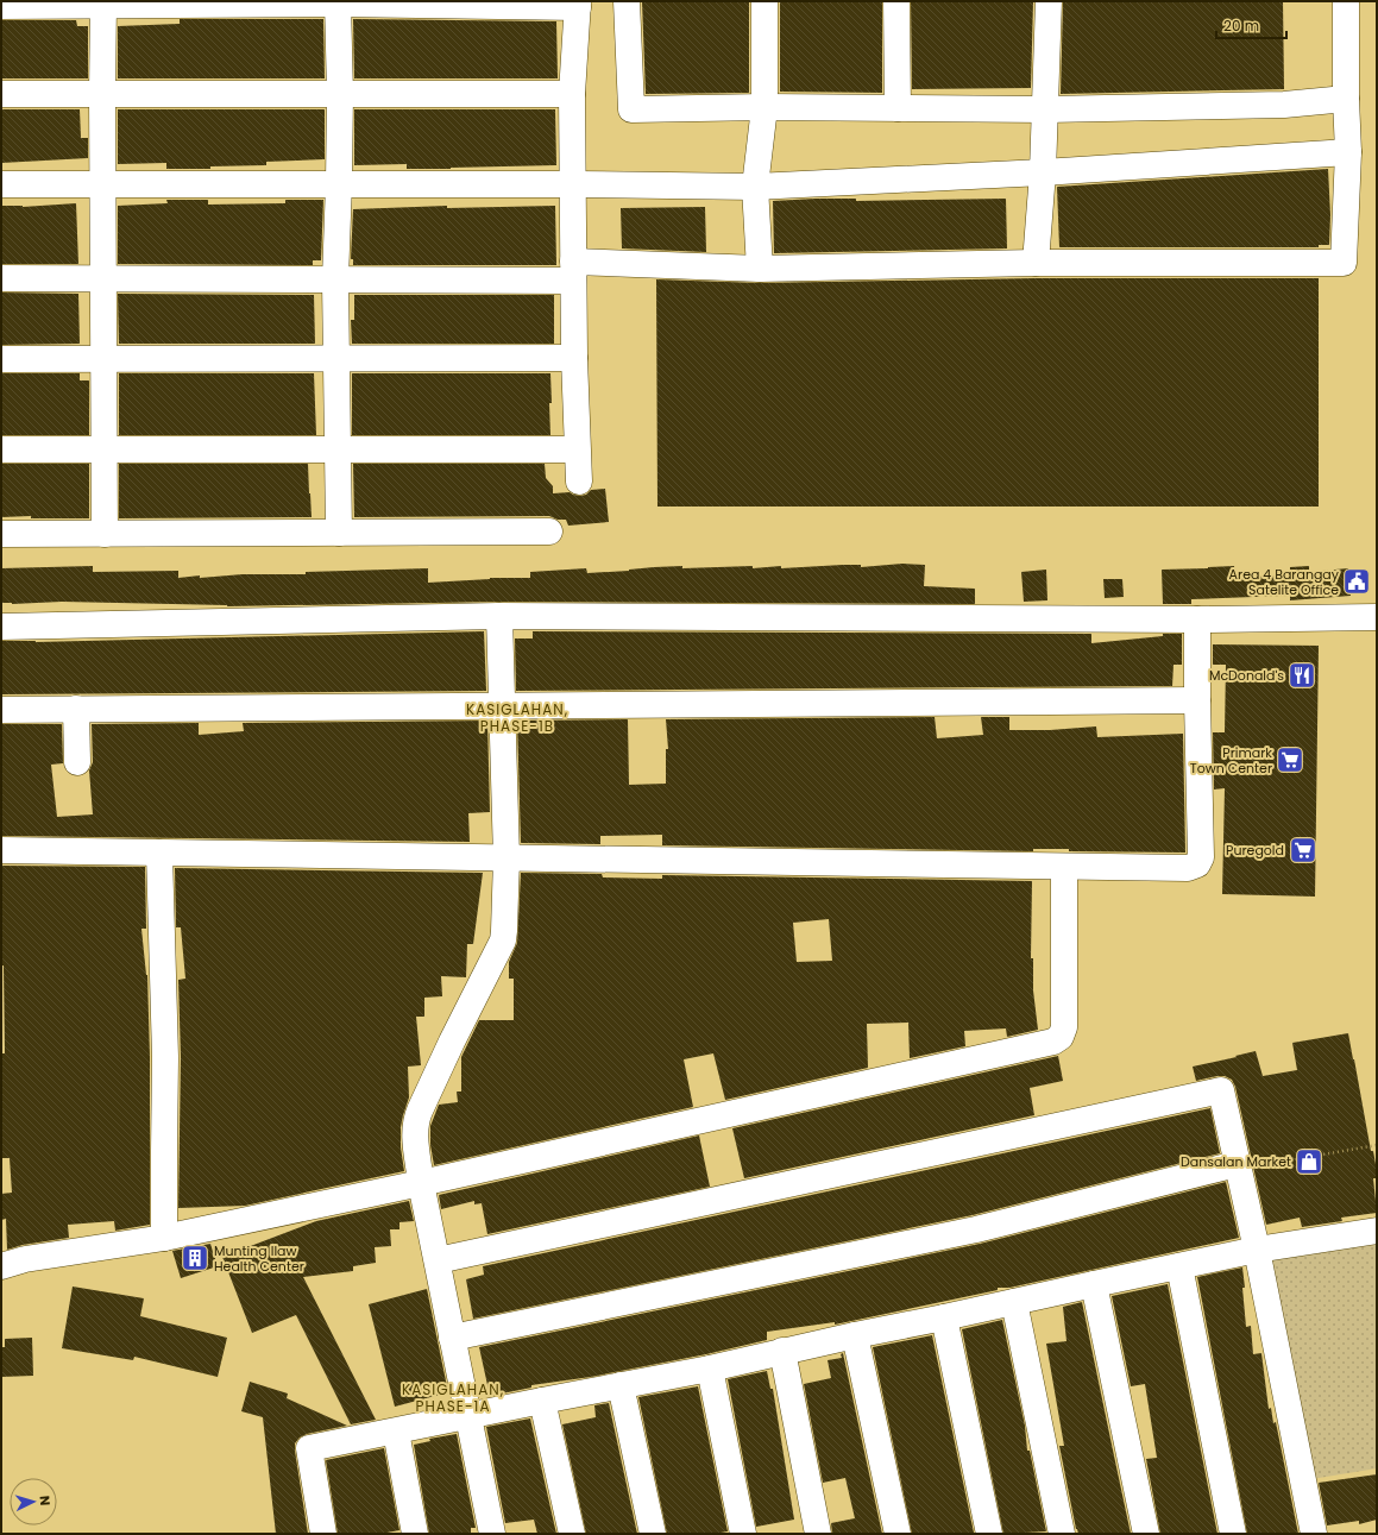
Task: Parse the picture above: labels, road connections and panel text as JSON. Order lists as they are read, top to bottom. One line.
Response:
{"districts":["KASIGLAHAN, PHASE-1B","KASIGLAHAN, PHASE-1A"],"places":{"public building":["Area 4 Barangay Satelite Office"],"restaurant":["McDonald's"],"supermarket":["Primark Town Center","Puregold"],"shop":["Dansalan Market"],"building":["Munting Ilaw Health Center"]},"scale_bar":"20 m","north":"right"}
